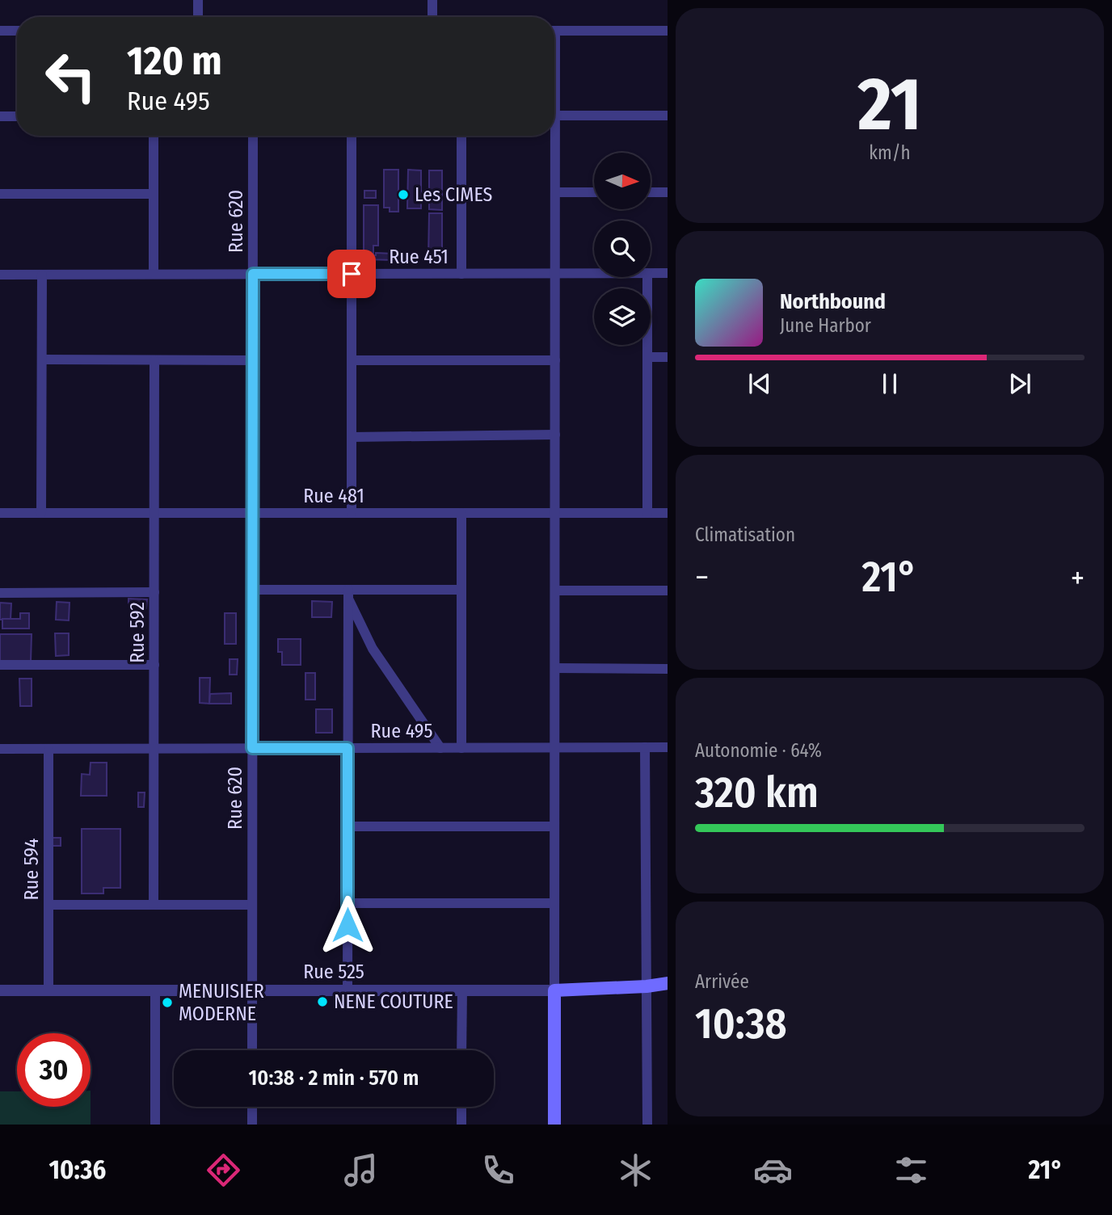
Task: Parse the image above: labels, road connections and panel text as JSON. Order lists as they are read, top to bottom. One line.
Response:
{"streets":{"main road":["Rue 525"],"street":["Rue 620","Rue 451","Rue 481","Rue 592","Rue 495","Rue 594"]},"crossings":[["Rue 620","Rue 451"],["Rue 620","Rue 481"],["Rue 620","Rue 495"],["Rue 620","Rue 525"],["Rue 481","Rue 592"],["Rue 592","Rue 495"],["Rue 495","Rue 594"],["Rue 594","Rue 525"]],"places":["Les CIMES","NENE COUTURE","MENUISIER MODERNE"],"north":"right","page":{"tile":[["21","km/h"],"Climatisation",["Autonomie · 64%","320 km"],["Arrivée","10:38"]],"turn":["120 m","Rue 495"],"song":["Northbound","June Harbor"],"heat":["−","21°","+"],"limit":"30","trip":"10:38 · 2 min · 570 m","tabs":["10:36","21°"]}}
